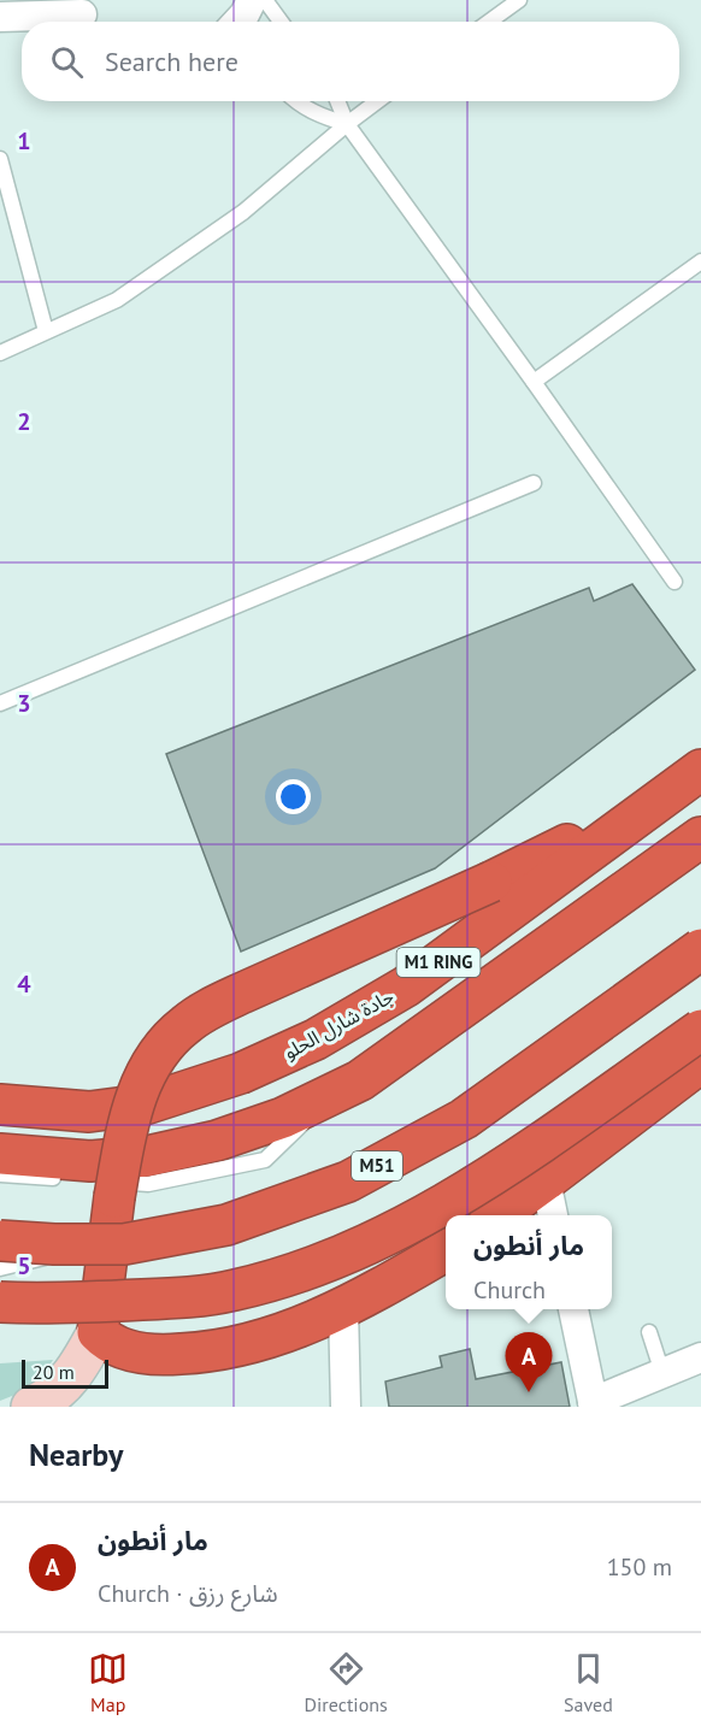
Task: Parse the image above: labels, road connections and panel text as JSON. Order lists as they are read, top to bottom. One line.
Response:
{"streets":{"highway":["M1 RING","جادة شارل الحلو","M51"]},"scale_bar":"20 m","page":{"search":"Search here","popup":["مار أنطون","Church"],"pins":"A","scale":"20 m","heading":"Nearby","list":[{"mark":"A","name":"مار أنطون","note":"Church · شارع رزق","value":"150 m"}],"nav":["Map","Directions","Saved"]},"grid":{"rows":["1","2","3","4","5"]}}
